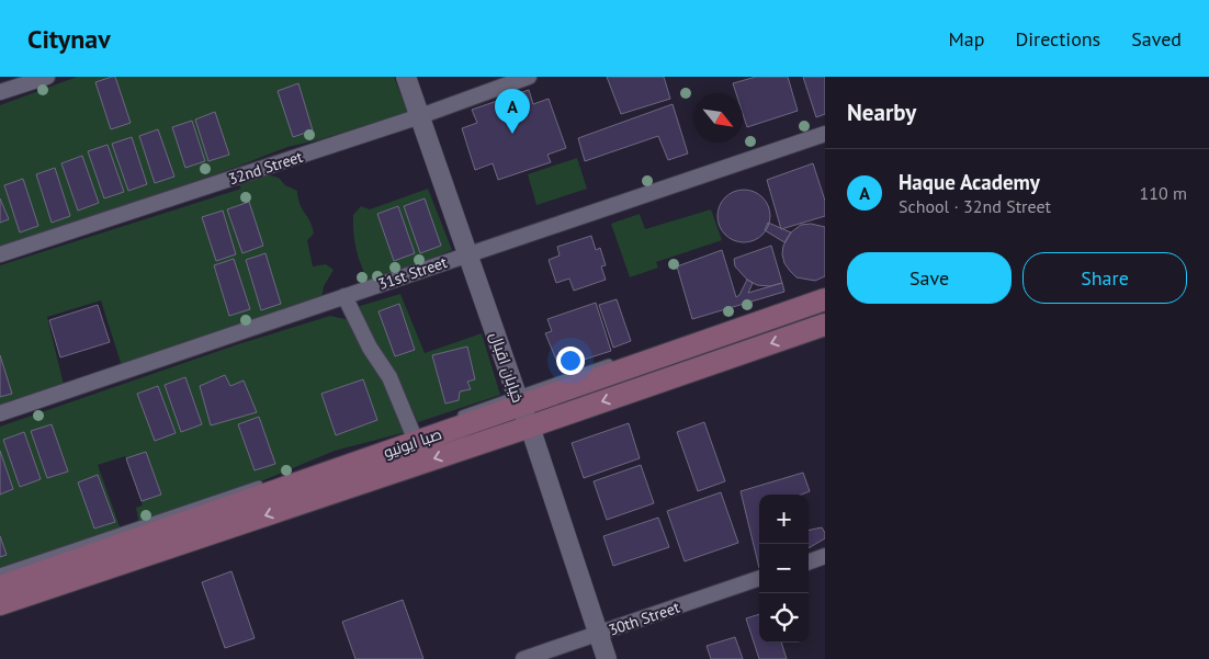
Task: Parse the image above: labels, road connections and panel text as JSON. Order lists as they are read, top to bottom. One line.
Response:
{"streets":{"main road":["صبا ایونیو"],"street":["32nd Street","31st Street","خیابان اقبال","30th Street"]},"crossings":[["32nd Street","خیابان اقبال"],["31st Street","خیابان اقبال"],["خیابان اقبال","صبا ایونیو"],["خیابان اقبال","30th Street"]],"north":"bottom right","page":{"header":"Citynav","nav":["Map","Directions","Saved"],"heading":"Nearby","pins":"A","list":[{"mark":"A","name":"Haque Academy","note":"School · 32nd Street","value":"110 m"}],"buttons":["Save","Share"],"map_buttons":["+","−"]}}
